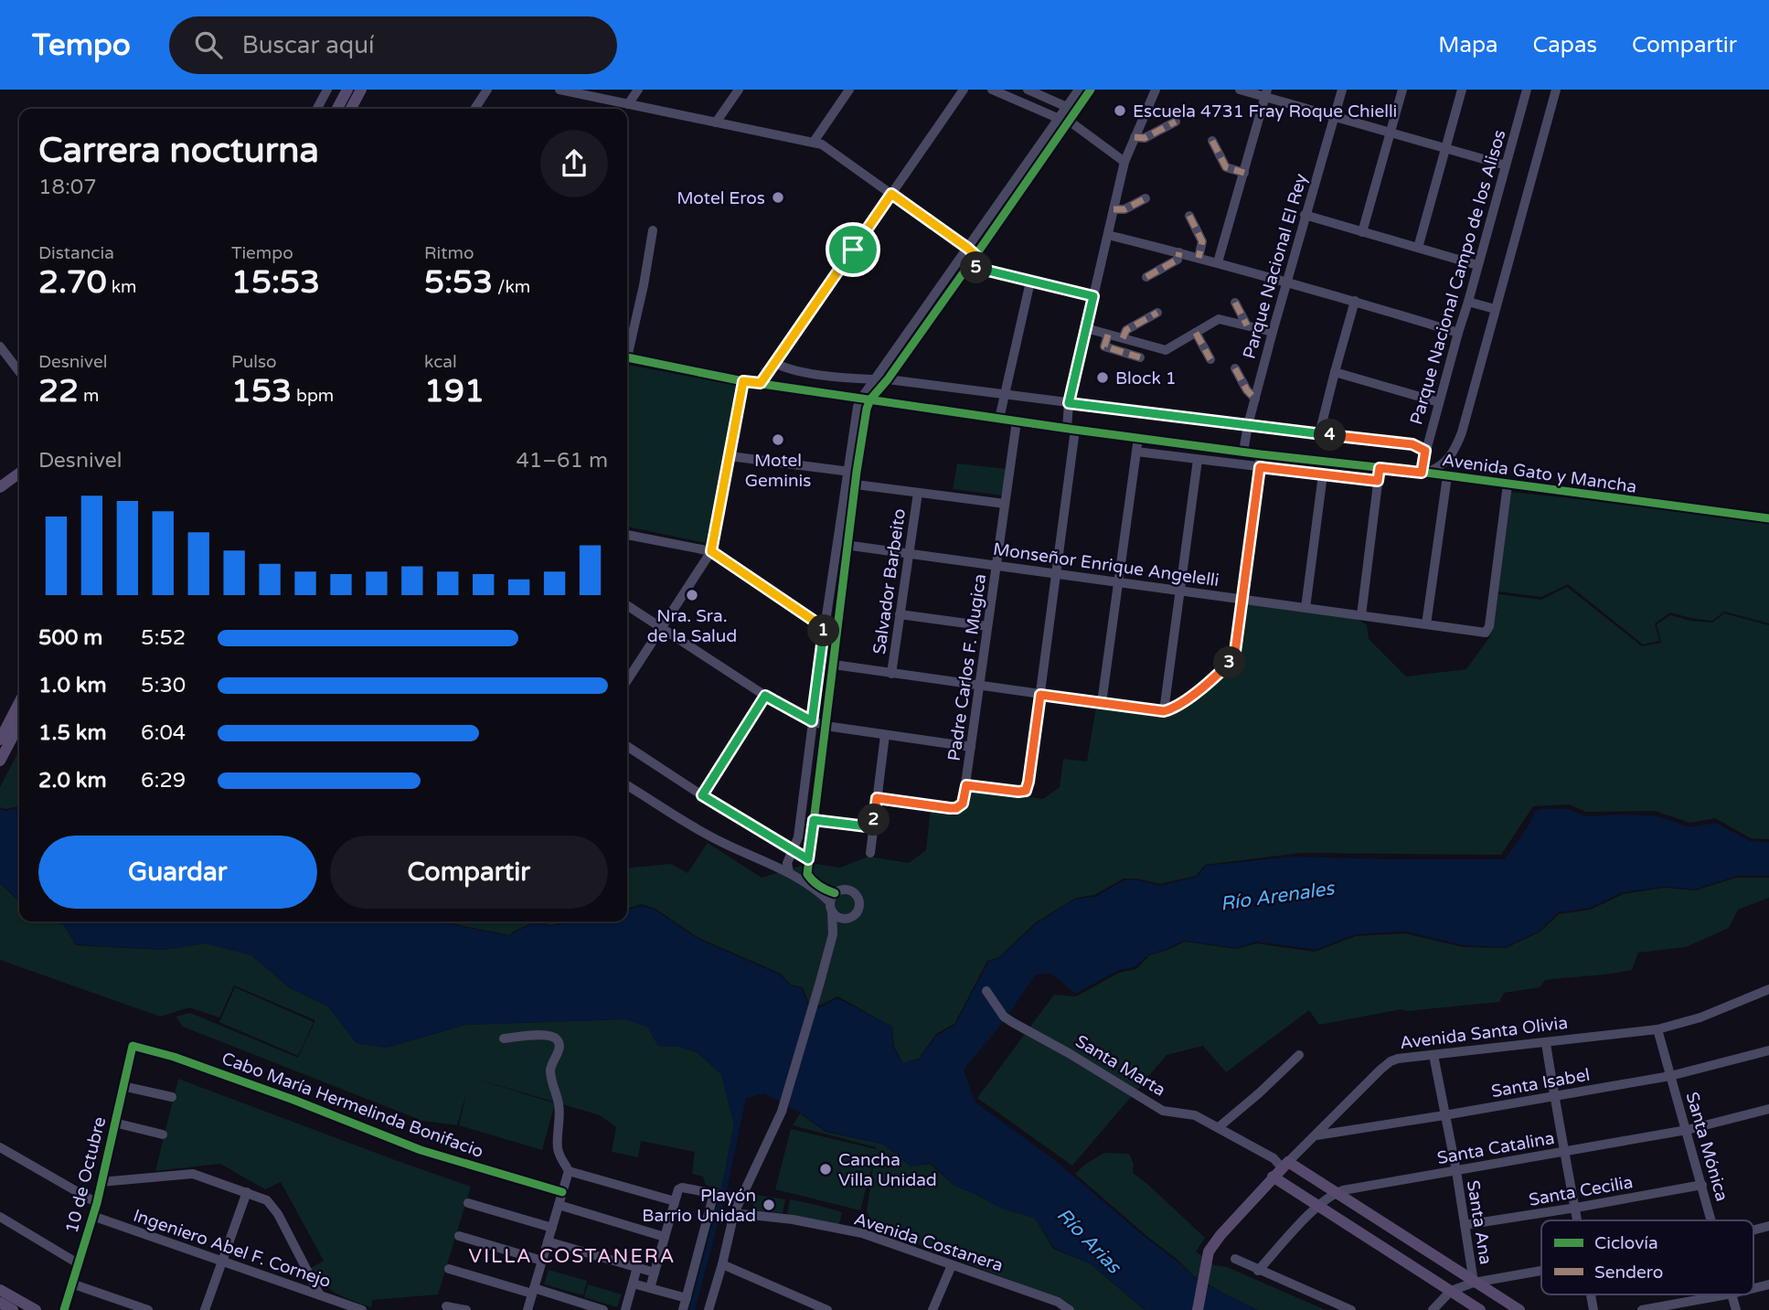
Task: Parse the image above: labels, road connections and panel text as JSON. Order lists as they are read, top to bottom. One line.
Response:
{"streets":{"main road":["Avenida Santa Olivia","Santa Marta"],"street":["Parque Nacional El Rey","Parque Nacional Campo de los Alisos","Avenida Gato y Mancha","Monseñor Enrique Angelelli","Salvador Barbeito","Padre Carlos F. Mugica","Santa Isabel","Cabo María Hermelinda Bonifacio","Santa Mónica","Santa Catalina","10 de Octubre","Santa Cecilia","Santa Ana","Avenida Costanera","Ingeniero Abel F. Cornejo"]},"crossings":[["Parque Nacional El Rey","Avenida Gato y Mancha"],["Parque Nacional Campo de los Alisos","Avenida Gato y Mancha"],["Avenida Gato y Mancha","Monseñor Enrique Angelelli"],["Avenida Gato y Mancha","Padre Carlos F. Mugica"],["Monseñor Enrique Angelelli","Salvador Barbeito"],["Monseñor Enrique Angelelli","Padre Carlos F. Mugica"],["Avenida Santa Olivia","Santa Marta"],["Avenida Santa Olivia","Santa Isabel"],["Avenida Santa Olivia","Santa Mónica"],["Avenida Santa Olivia","Santa Ana"],["Santa Marta","Santa Catalina"],["Santa Marta","Santa Ana"],["Santa Isabel","Santa Mónica"],["Santa Isabel","Santa Ana"],["Cabo María Hermelinda Bonifacio","10 de Octubre"],["Santa Mónica","Santa Catalina"],["Santa Mónica","Santa Cecilia"],["Santa Catalina","Santa Ana"],["10 de Octubre","Ingeniero Abel F. Cornejo"],["Santa Cecilia","Santa Ana"]],"districts":["VILLA COSTANERA"],"water":["Río Arenales","Río Arias"],"places":["Escuela 4731 Fray Roque Chielli","Motel Eros","Block 1","Motel Geminis","Nra. Sra. de la Salud","Cancha Villa Unidad","Playón Barrio Unidad"],"legend":["Ciclovía","Sendero"],"page":{"header":"Tempo","search":"Buscar aquí","nav":["Mapa","Capas","Compartir"],"heading":["Carrera nocturna","18:07"],"stats":[["Distancia","2.70 km"],["Tiempo","15:53"],["Ritmo","5:53 /km"],["Desnivel","22 m"],["Pulso","153 bpm"],["kcal","191"]],"pins":["5","4","1","3","2"],"chart":["Desnivel","41–61 m"],"list":[{"name":"500 m","note":"5:52"},{"name":"1.0 km","note":"5:30"},{"name":"1.5 km","note":"6:04"},{"name":"2.0 km","note":"6:29"}],"buttons":["Guardar","Compartir"]}}
